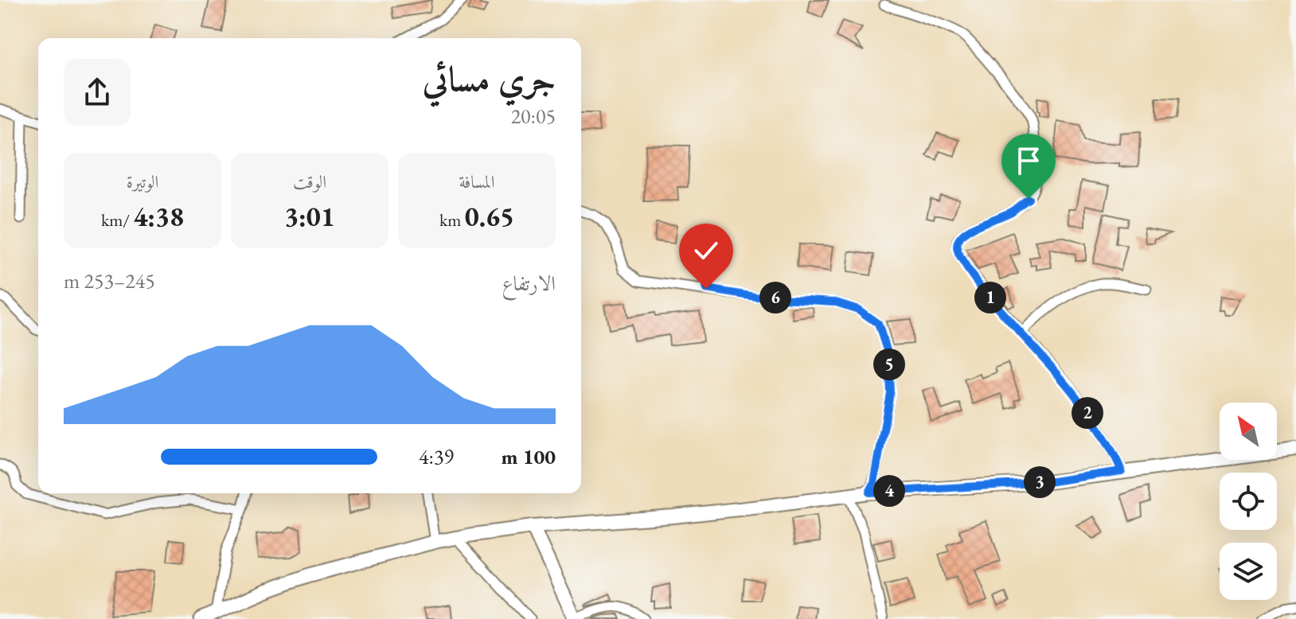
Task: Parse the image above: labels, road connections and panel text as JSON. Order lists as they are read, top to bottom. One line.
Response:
{"north":"top left","page":{"heading":["جري مسائي","20:05"],"stats":[["المسافة","0.65 km"],["الوقت","3:01"],["الوتيرة","4:38 /km"]],"chart":["الارتفاع","245–253 m"],"pins":["1","6","5","2","3","4"],"list":[{"name":"100 m","note":"4:39"}]}}
